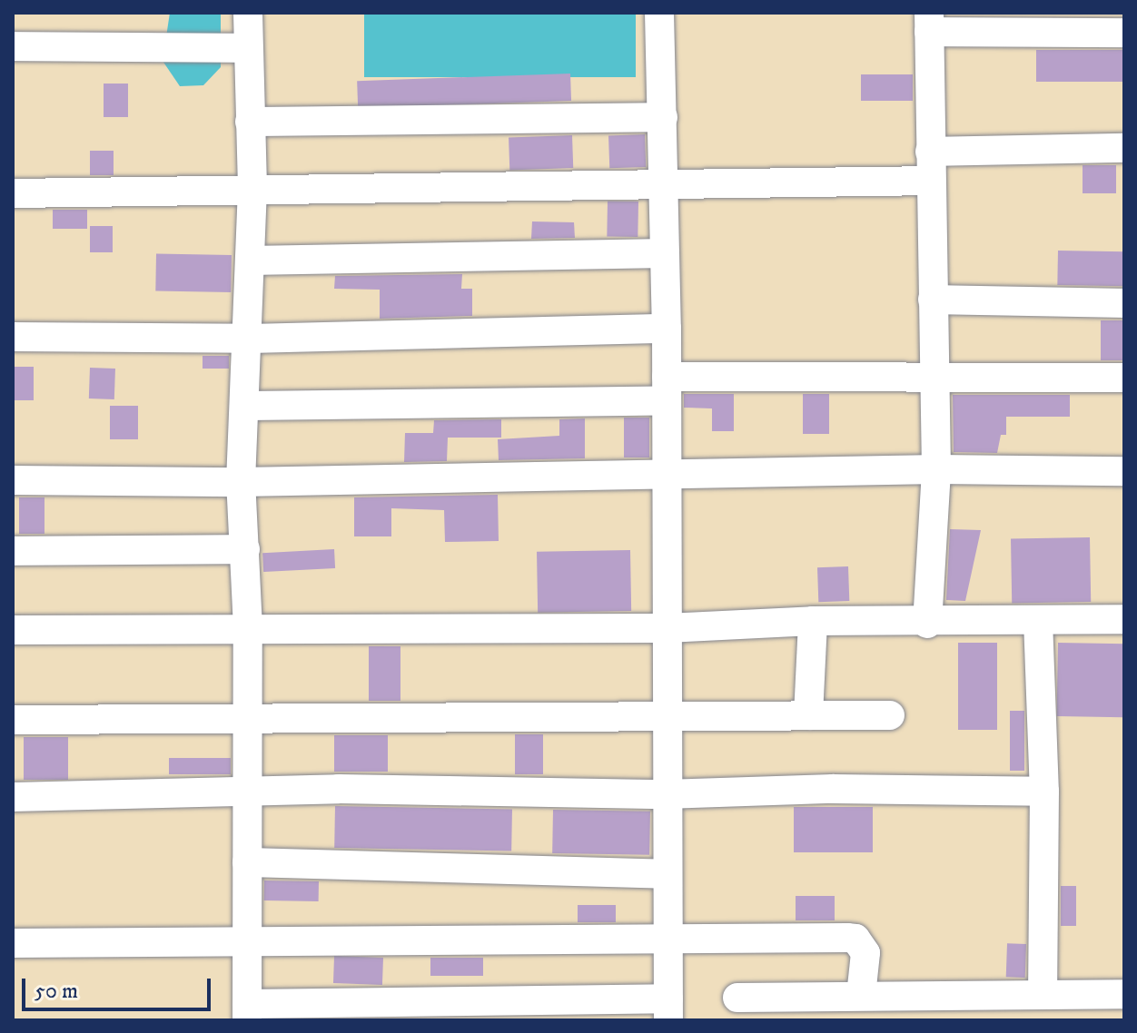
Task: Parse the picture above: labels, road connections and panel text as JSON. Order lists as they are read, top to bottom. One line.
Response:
{"scale_bar":"50 m"}
